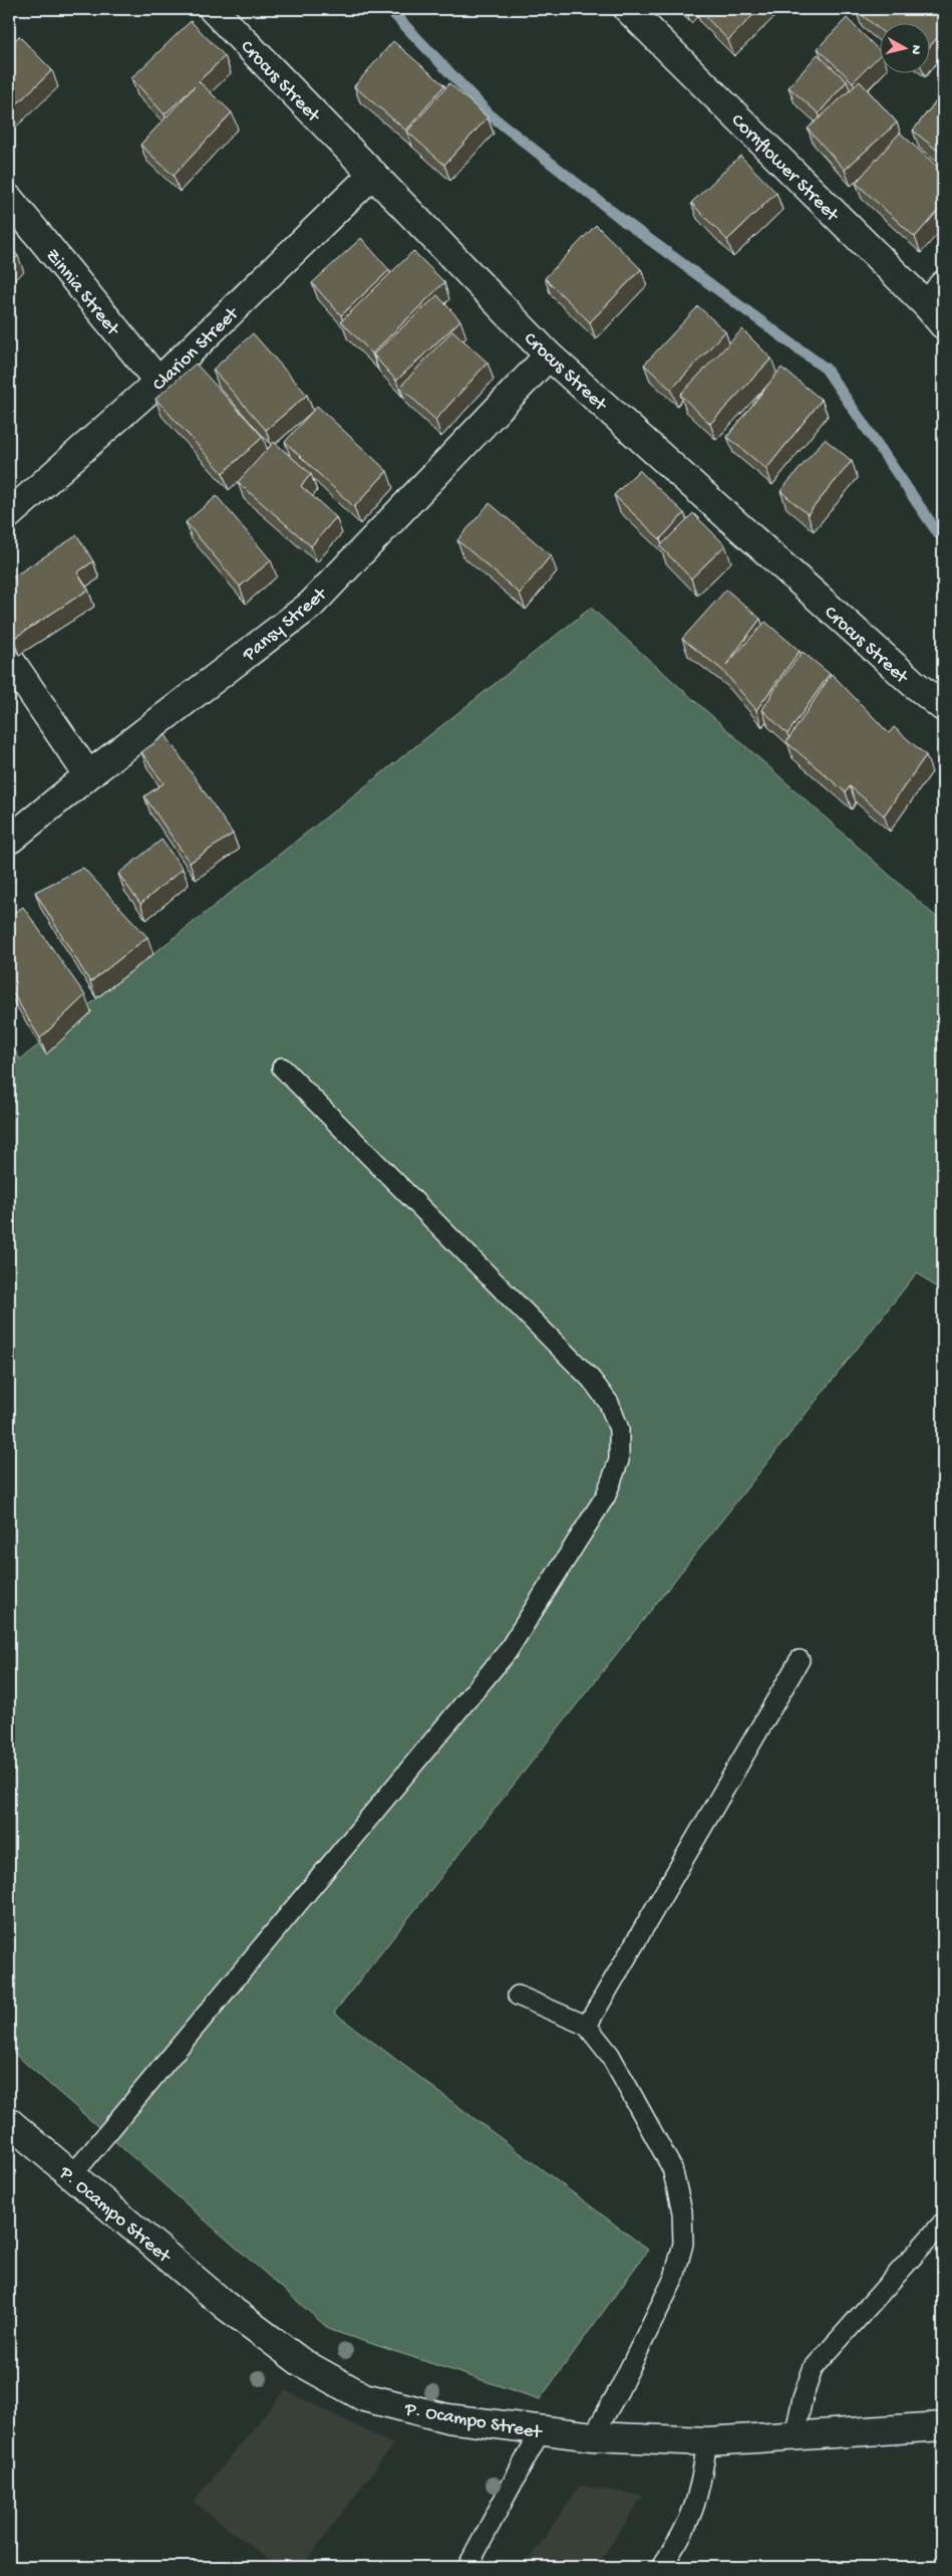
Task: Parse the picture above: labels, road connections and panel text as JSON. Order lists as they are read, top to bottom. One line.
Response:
{"streets":{"street":["Crocus Street","Cornflower Street","Zinnia Street","Clarion Street","Pansy Street","P. Ocampo Street"]},"crossings":[["Crocus Street","Clarion Street"],["Crocus Street","Pansy Street"],["Zinnia Street","Clarion Street"]],"north":"right"}
